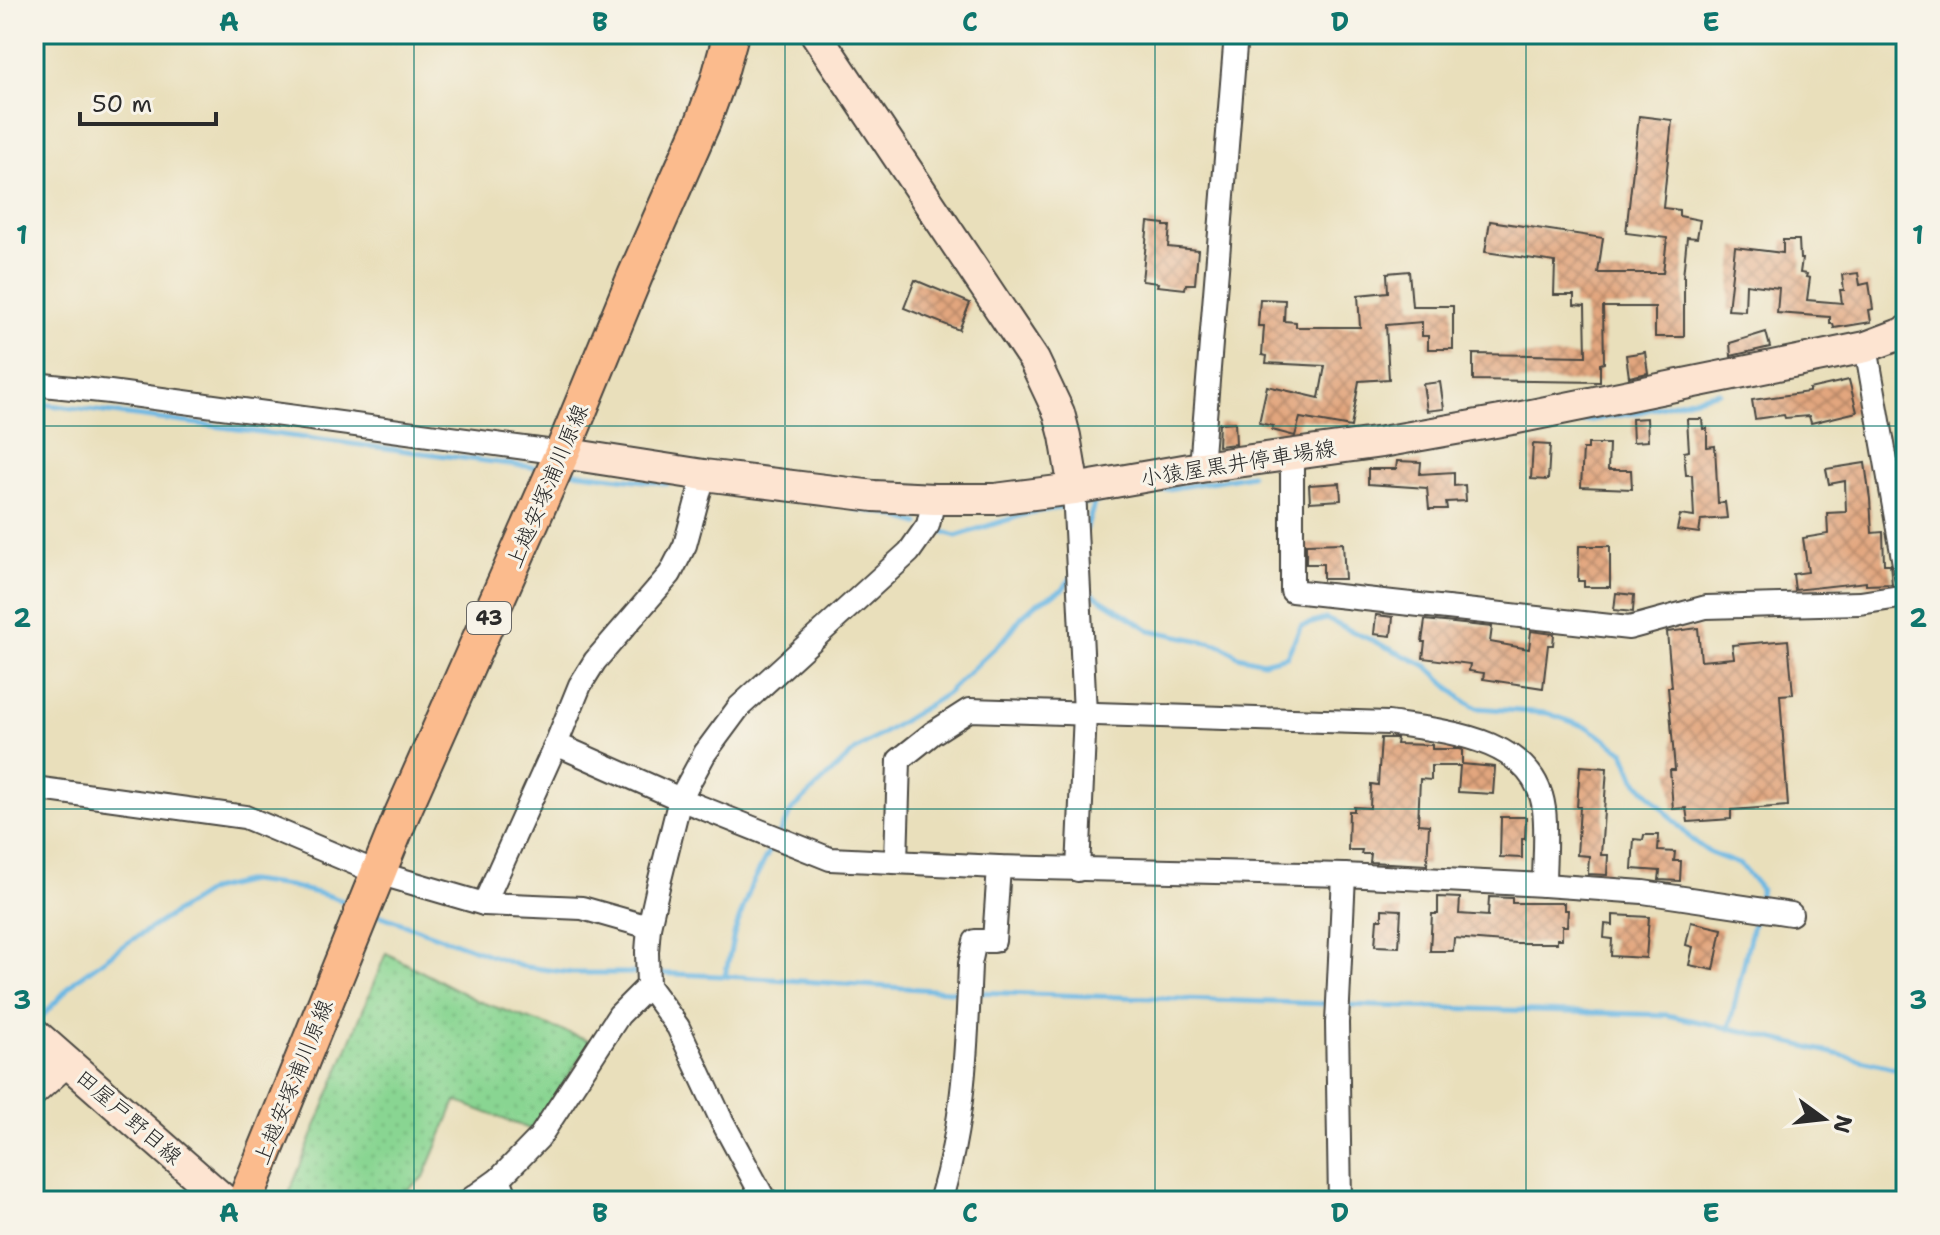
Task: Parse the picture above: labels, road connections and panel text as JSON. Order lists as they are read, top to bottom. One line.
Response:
{"streets":{"main road":["小猿屋黒井停車場線","上越安塚浦川原線","43","田屋戸野目線"]},"crossings":[["小猿屋黒井停車場線","上越安塚浦川原線"]],"scale_bar":"50 m","north":"right","grid":{"columns":["A","B","C","D","E"],"rows":["1","2","3"]}}
